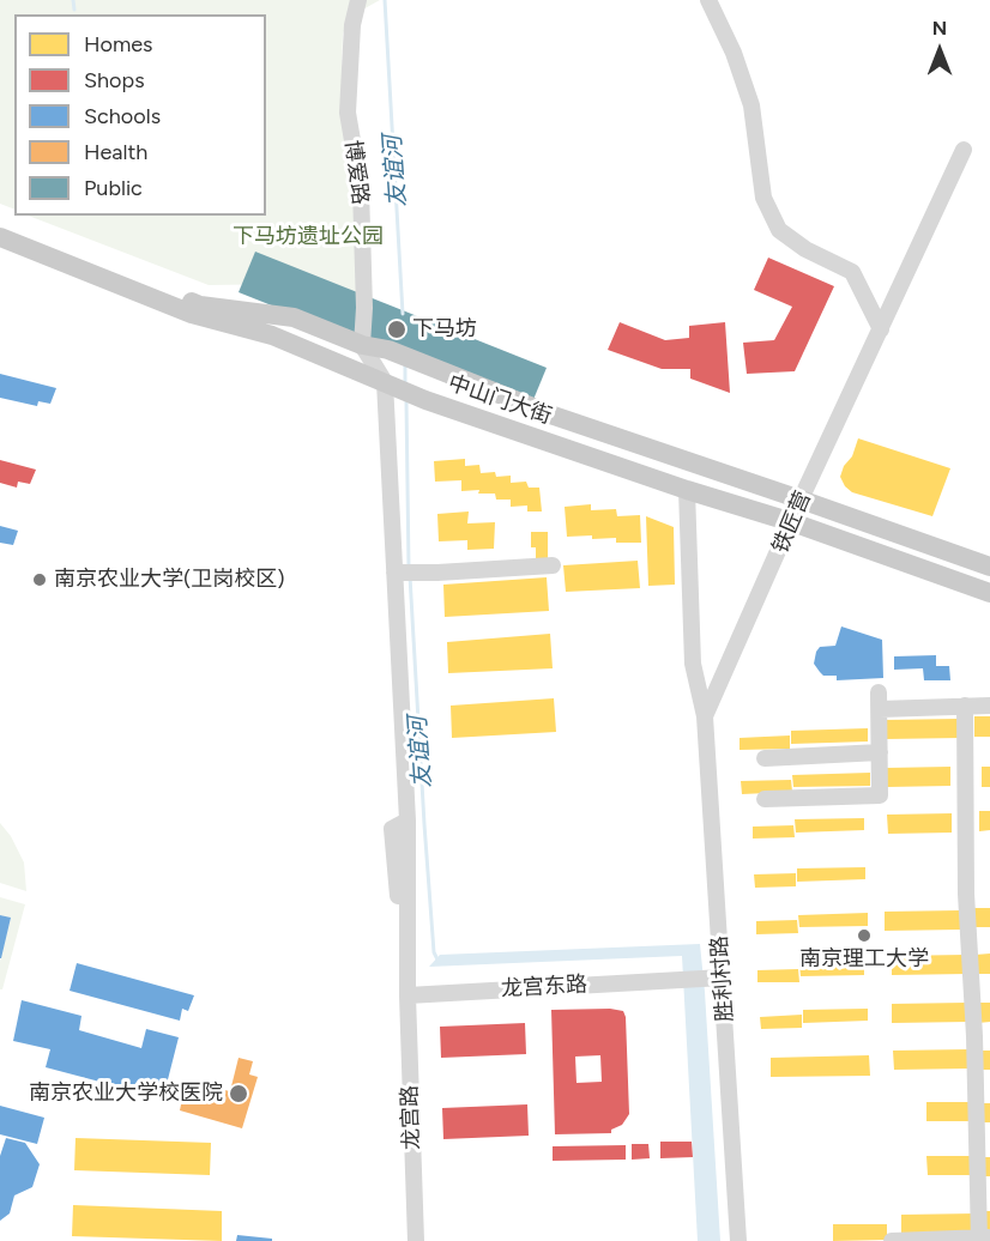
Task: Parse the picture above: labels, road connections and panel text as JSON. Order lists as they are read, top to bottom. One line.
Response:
{"streets":{"main road":["中山门大街"],"street":["博爱路","铁匠营","胜利村路","龙宫东路","龙宫路"]},"crossings":[["博爱路","中山门大街"],["中山门大街","铁匠营"],["中山门大街","胜利村路"],["中山门大街","龙宫路"],["铁匠营","胜利村路"],["胜利村路","龙宫东路"],["龙宫东路","龙宫路"]],"water":["友谊河"],"parks":["下马坊遗址公园"],"places":["下马坊","南京农业大学(卫岗校区)","南京理工大学","南京农业大学校医院"],"legend":["Homes","Shops","Schools","Health","Public"],"north":"top"}
